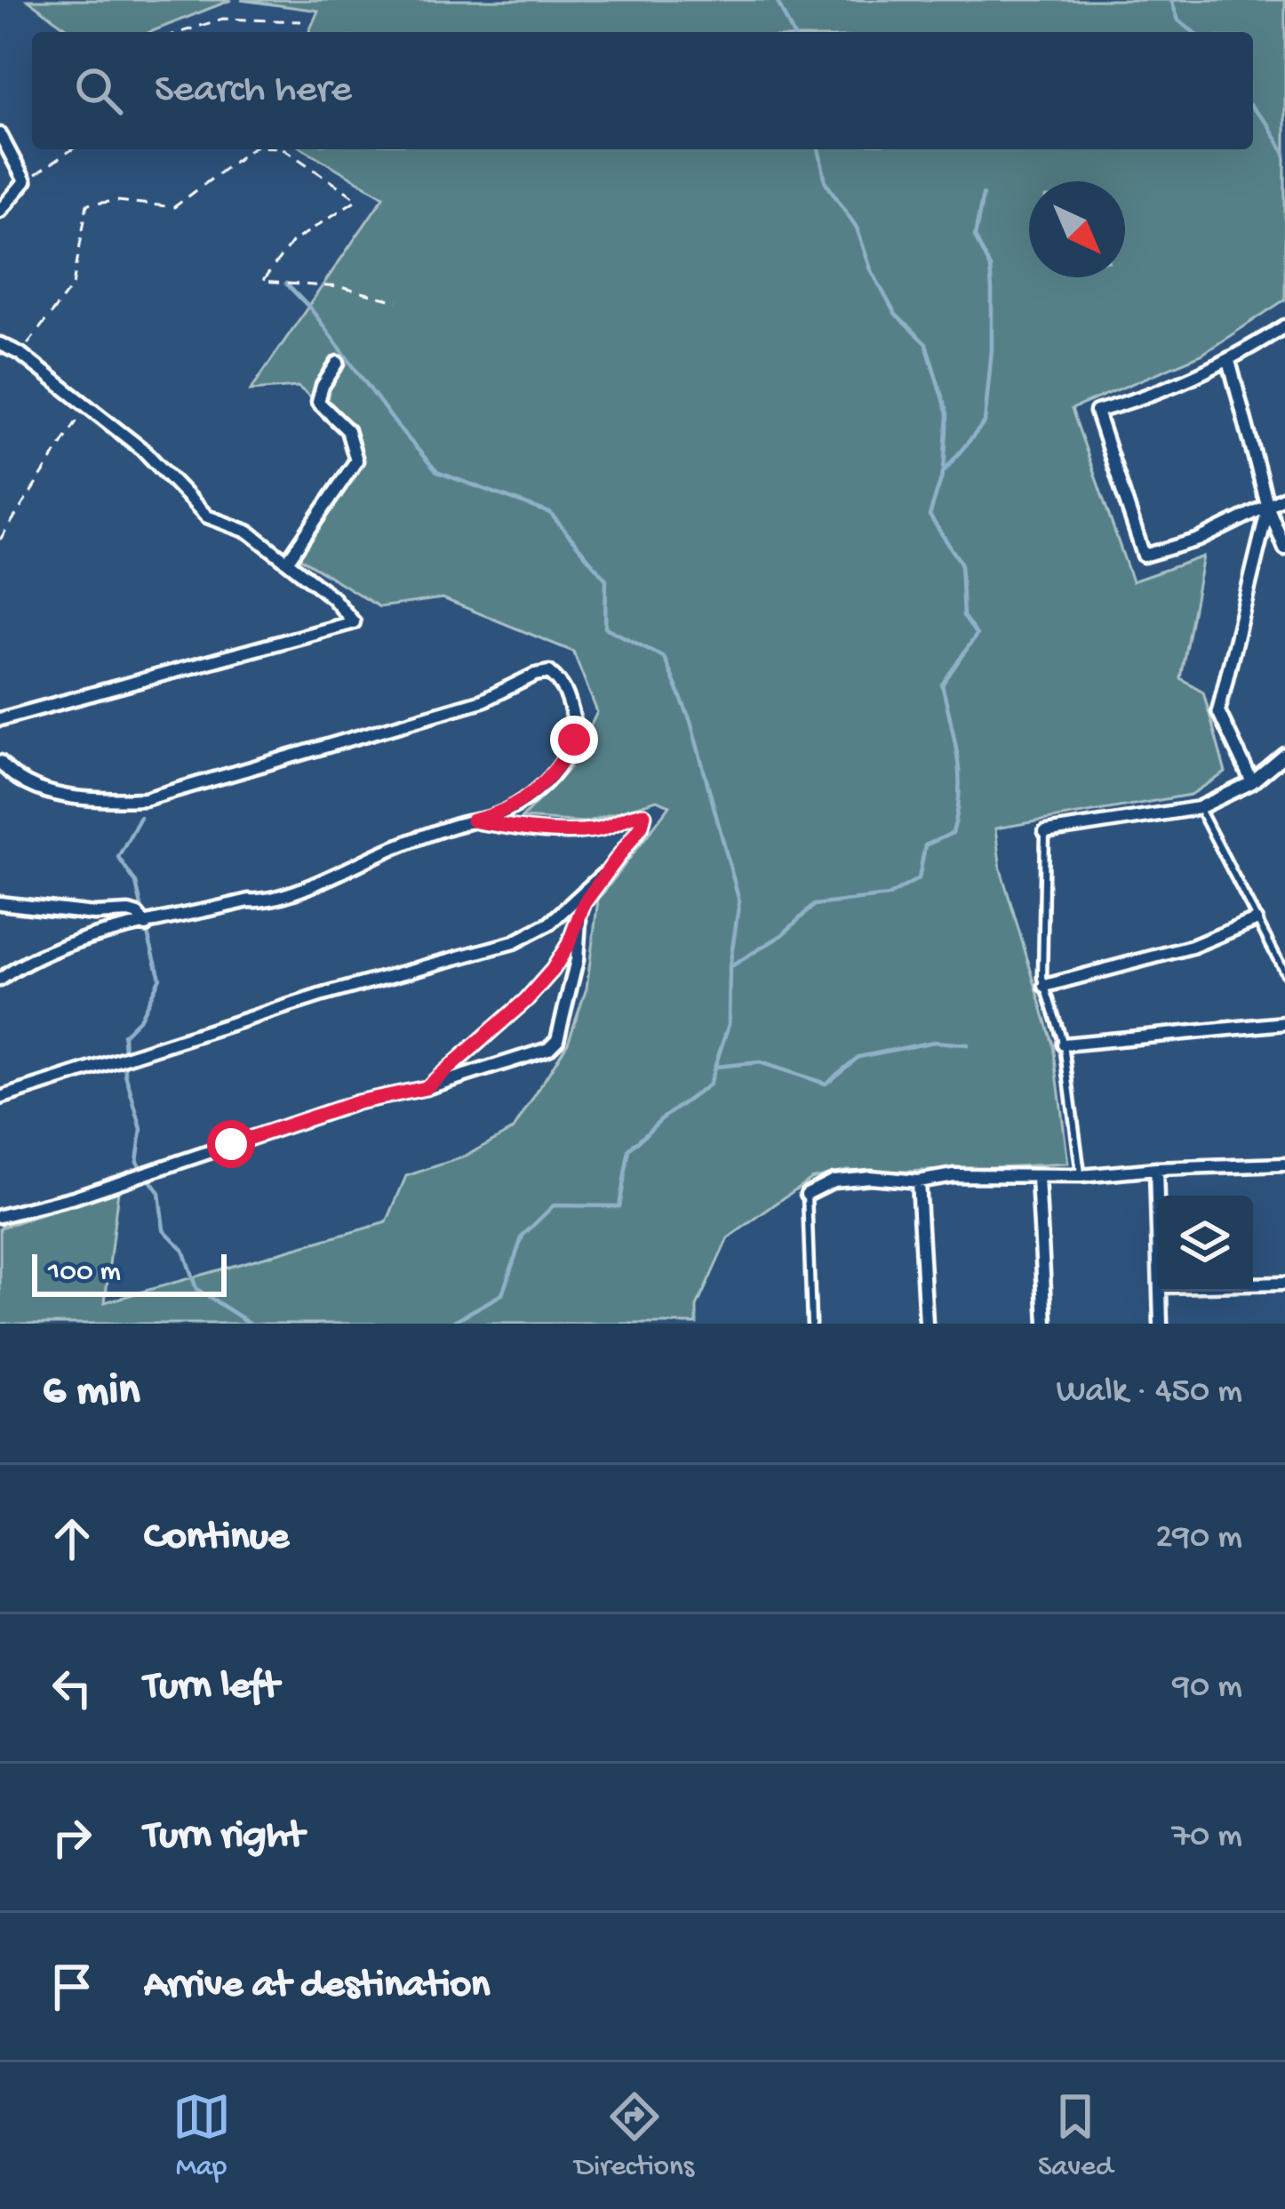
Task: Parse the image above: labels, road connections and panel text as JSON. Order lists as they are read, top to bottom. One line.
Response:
{"scale_bar":"100 m","north":"bottom right","page":{"search":"Search here","scale":"100 m","heading":["6 min","Walk · 450 m"],"list":[["Continue","290 m"],["Turn left","90 m"],["Turn right","70 m"],"Arrive at destination"],"nav":["Map","Directions","Saved"]}}
